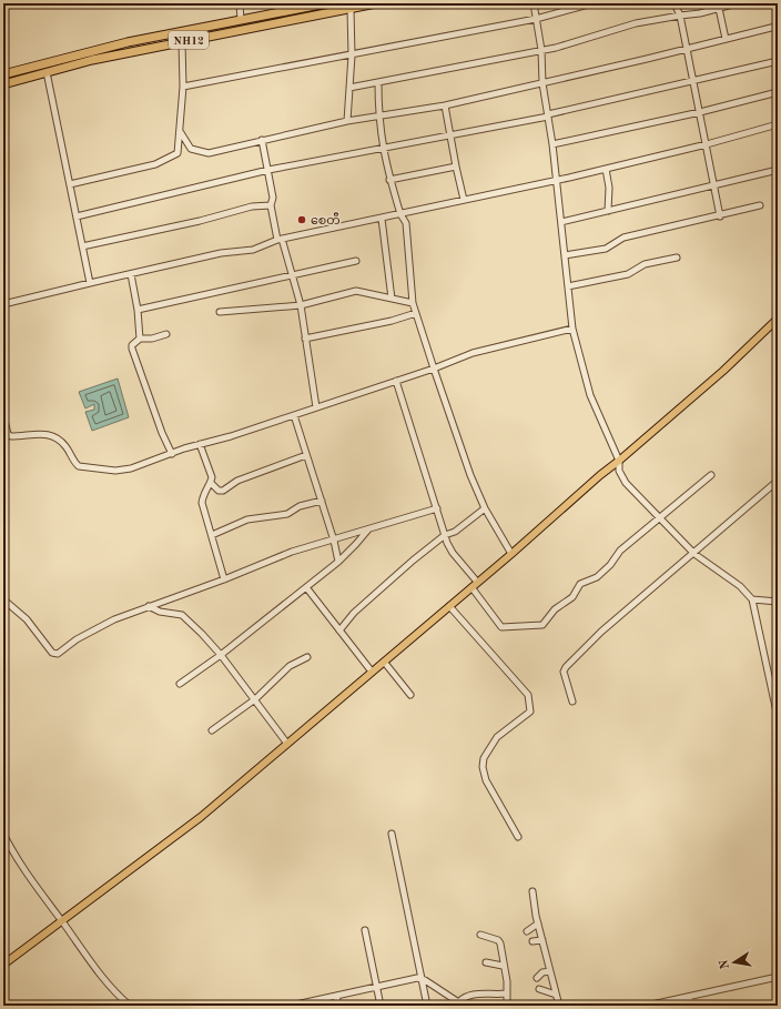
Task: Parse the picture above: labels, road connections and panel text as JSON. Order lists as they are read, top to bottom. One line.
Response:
{"streets":{"highway":["NH12"]},"places":["စေတီ"],"north":"left"}
